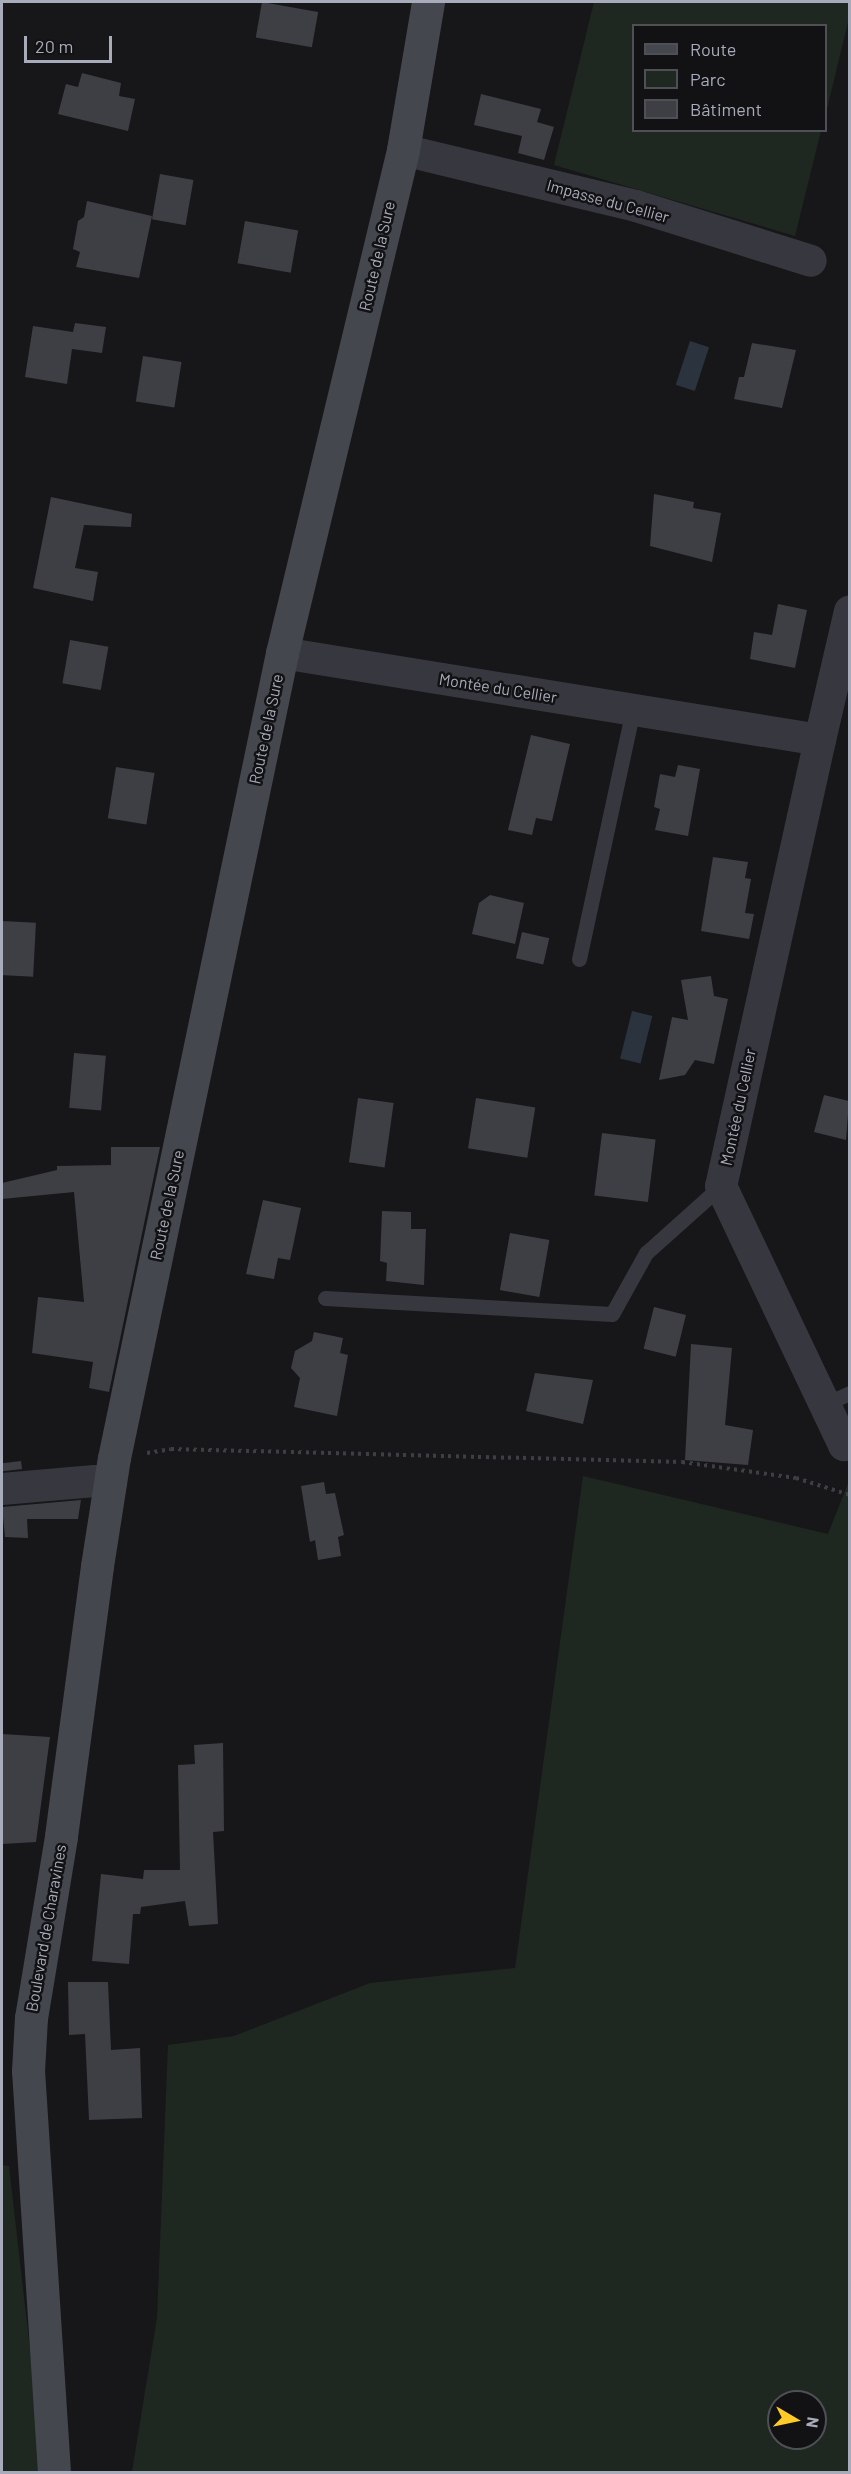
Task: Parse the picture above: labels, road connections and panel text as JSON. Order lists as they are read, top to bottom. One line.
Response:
{"streets":{"main road":["Route de la Sure","Boulevard de Charavines"],"street":["Impasse du Cellier","Montée du Cellier"]},"crossings":[["Impasse du Cellier","Route de la Sure"],["Route de la Sure","Montée du Cellier"],["Route de la Sure","Boulevard de Charavines"]],"legend":["Route","Parc","Bâtiment"],"scale_bar":"20 m","north":"right"}
